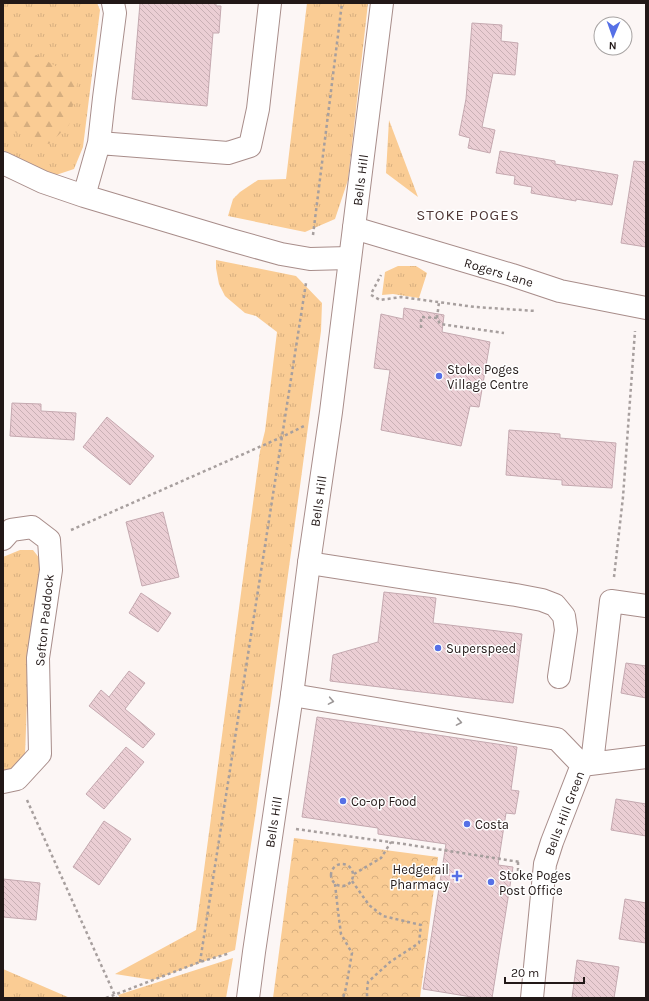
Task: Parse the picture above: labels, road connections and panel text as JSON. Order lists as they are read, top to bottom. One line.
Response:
{"streets":{"main road":["Bells Hill","Rogers Lane","Sefton Paddock","Bells Hill Green"]},"crossings":[["Bells Hill","Rogers Lane"]],"districts":["STOKE POGES"],"places":{"other":["Stoke Poges Village Centre","Superspeed","Co-op Food","Costa","Stoke Poges Post Office"],"health":["Hedgerail Pharmacy"]},"scale_bar":"20 m","north":"bottom"}
